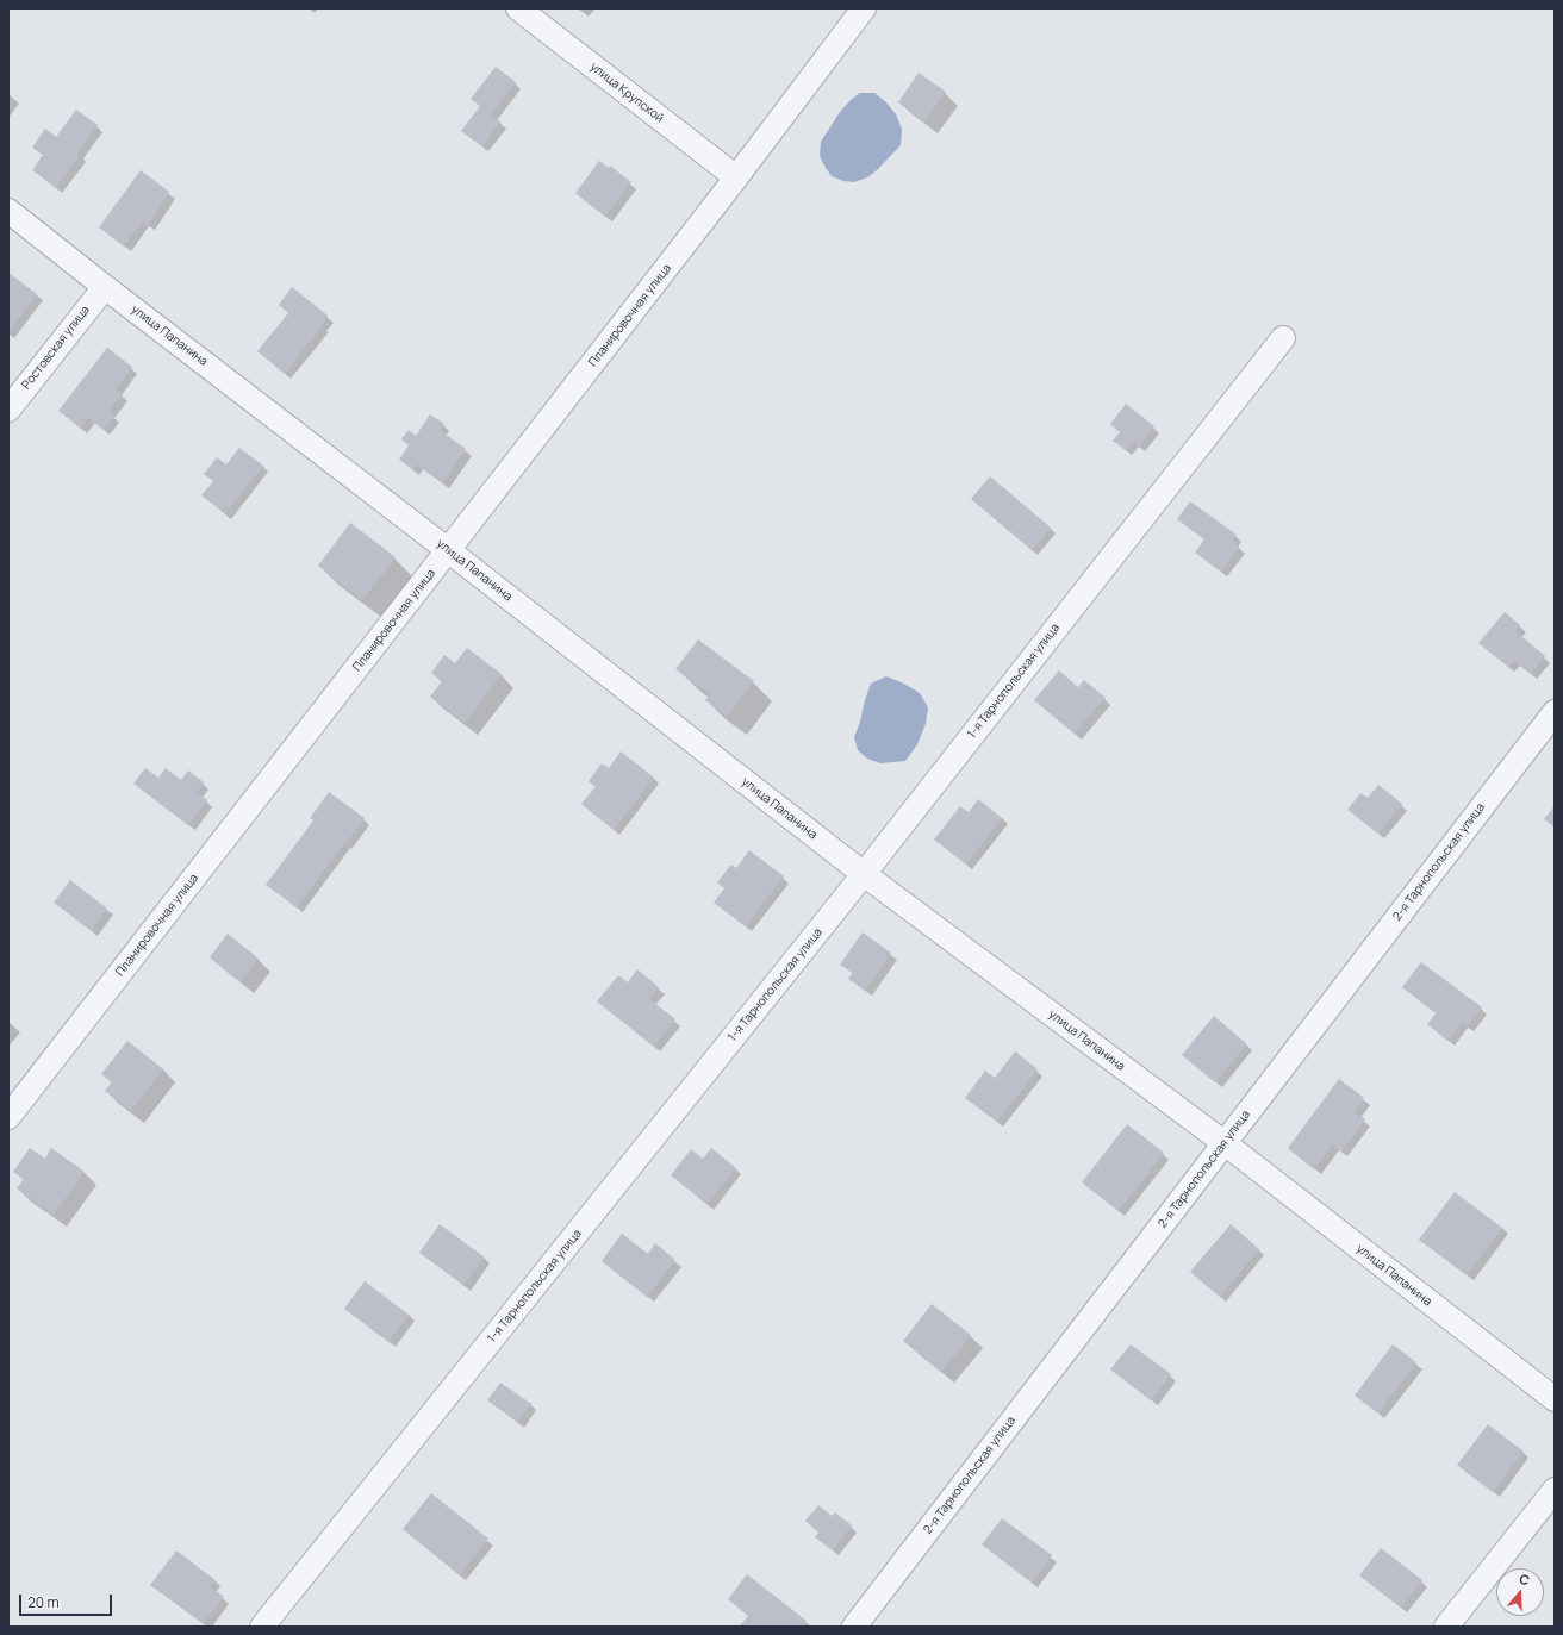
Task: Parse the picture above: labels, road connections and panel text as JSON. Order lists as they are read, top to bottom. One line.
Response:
{"streets":{"street":["улица Крупской","Планировочная улица","улица Папанина","Ростовская улица","1-я Тарнопольская улица","2-я Тарнопольская улица"]},"crossings":[["улица Крупской","Планировочная улица"],["Планировочная улица","улица Папанина"],["улица Папанина","Ростовская улица"],["улица Папанина","1-я Тарнопольская улица"],["улица Папанина","2-я Тарнопольская улица"]],"scale_bar":"20 m","north":"top"}
